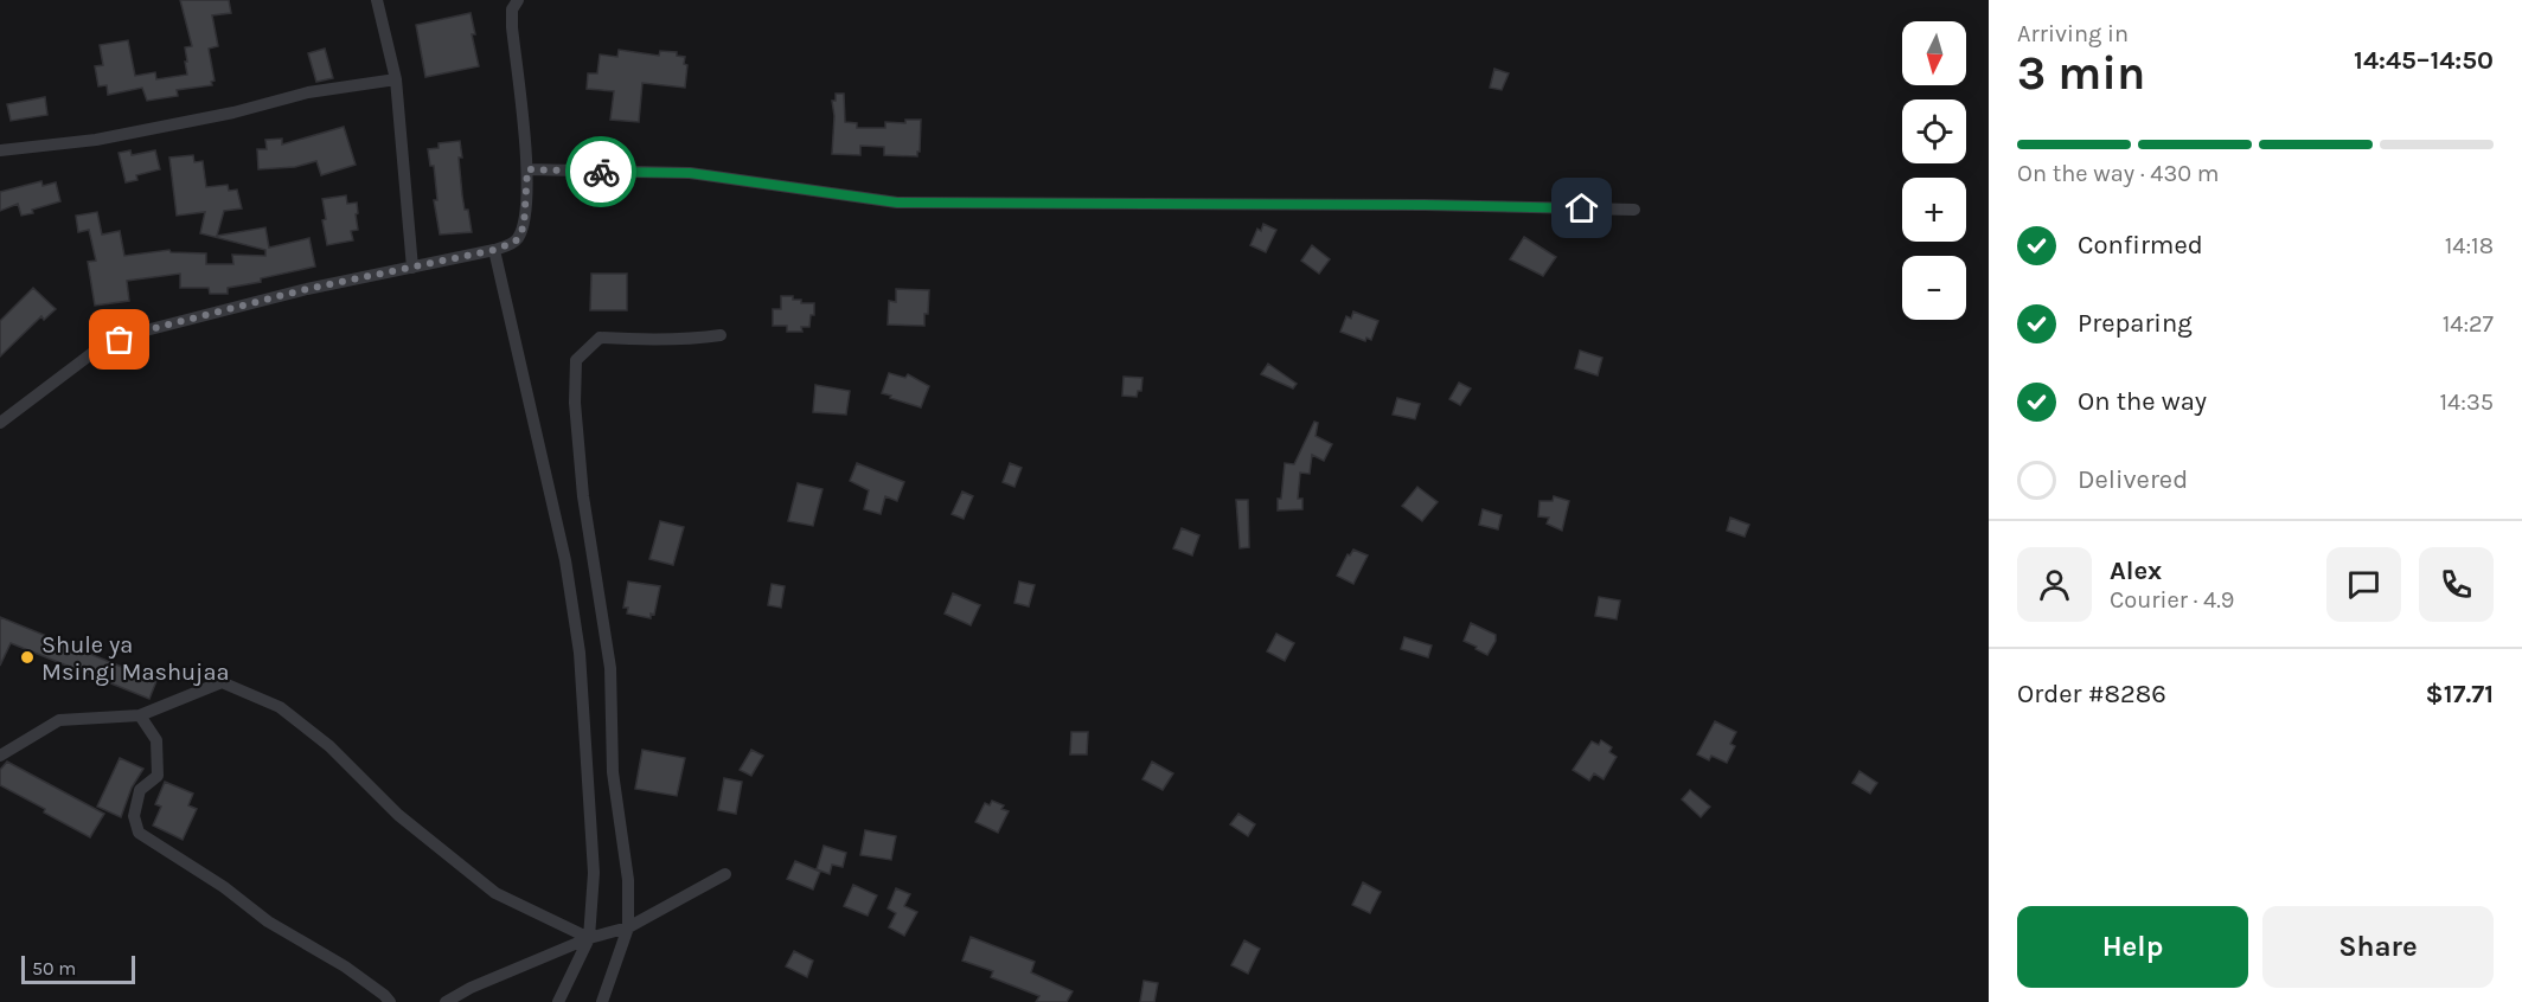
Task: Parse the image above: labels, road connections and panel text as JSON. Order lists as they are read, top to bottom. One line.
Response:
{"places":["Shule ya Msingi Mashujaa"],"scale_bar":"50 m","north":"bottom","page":{"heading":["3 min","Arriving in","14:45–14:50"],"panel":["Alex","Courier · 4.9","Order #8286","$17.71"],"map_buttons":["+","−"],"bar":"On the way · 430 m","list":[["Confirmed","14:18"],["Preparing","14:27"],["On the way","14:35"],"Delivered"],"buttons":["Help","Share"],"scale":"50 m"}}
